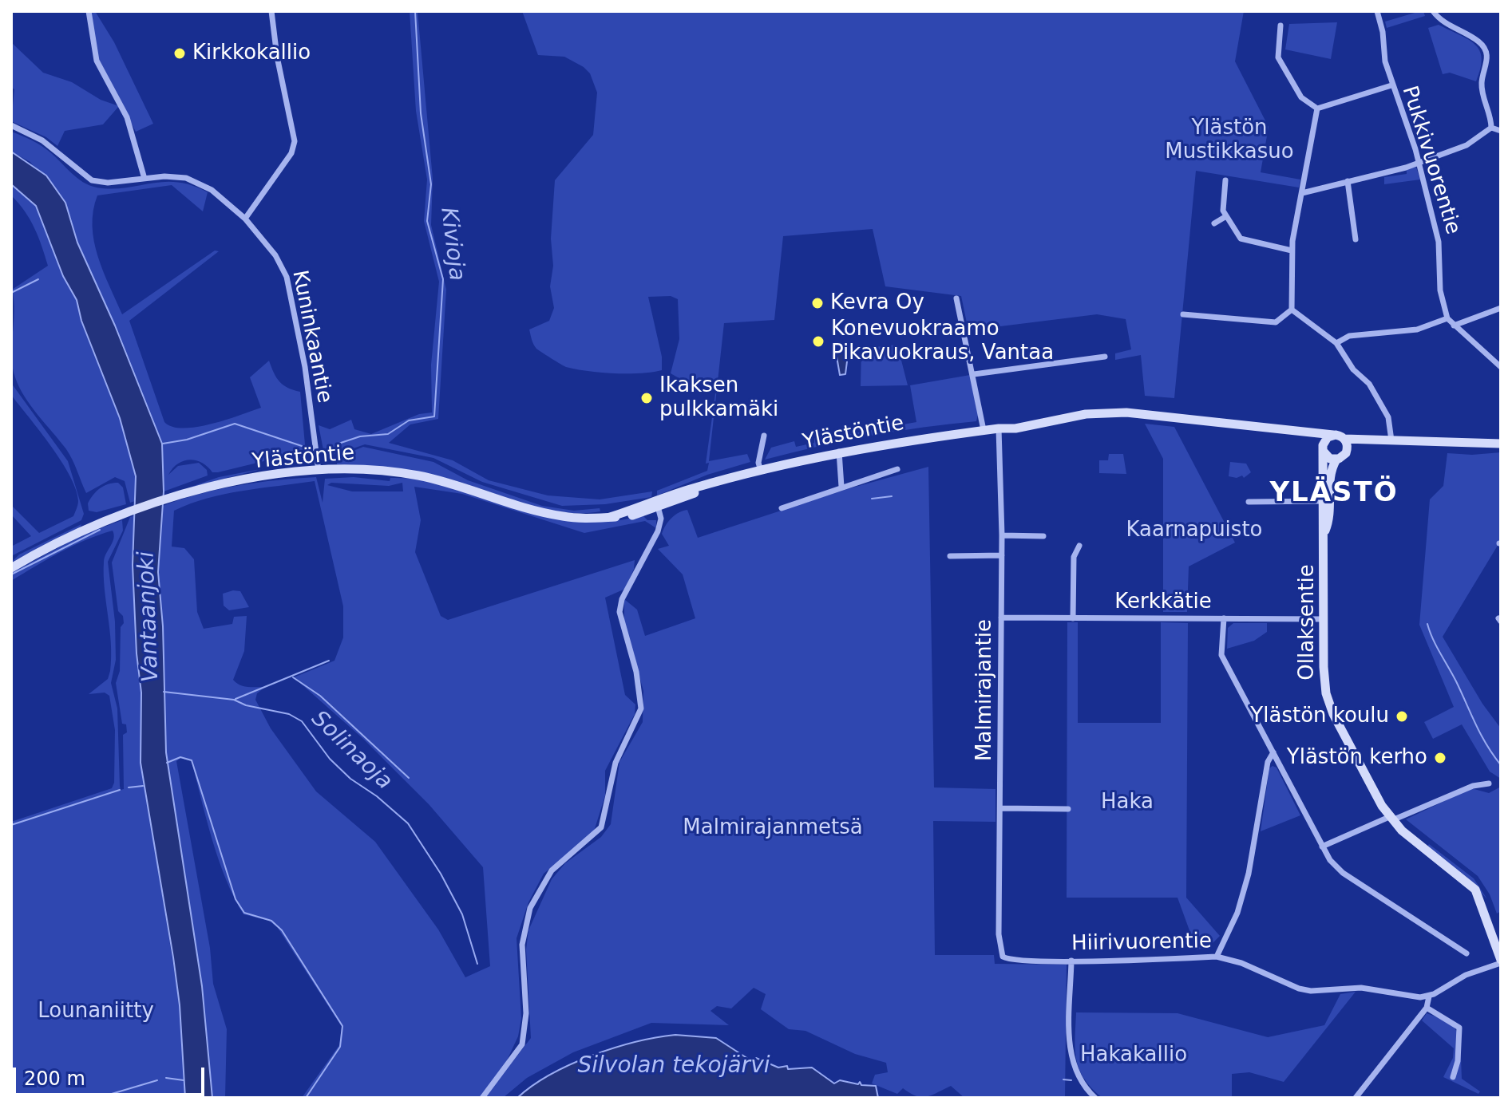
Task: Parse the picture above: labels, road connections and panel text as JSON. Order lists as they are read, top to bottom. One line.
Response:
{"streets":{"main road":["Ylästöntie","Ollaksentie"],"street":["Pukkivuorentie","Kuninkaantie","Kerkkätie","Malmirajantie","Hiirivuorentie"]},"crossings":[["Kuninkaantie","Ylästöntie"],["Ylästöntie","Ollaksentie"],["Ylästöntie","Malmirajantie"],["Kerkkätie","Ollaksentie"],["Kerkkätie","Malmirajantie"],["Malmirajantie","Hiirivuorentie"]],"districts":["YLÄSTÖ"],"water":["Kivioja","Vantaanjoki","Solinaoja","Silvolan tekojärvi"],"parks":["Ylästön Mustikkasuo","Kaarnapuisto","Haka","Malmirajanmetsä","Lounaniitty","Hakakallio"],"places":["Kirkkokallio","Kevra Oy","Konevuokraamo Pikavuokraus, Vantaa","Ikaksen pulkkamäki","Ylästön koulu","Ylästön kerho"],"scale_bar":"200 m"}
